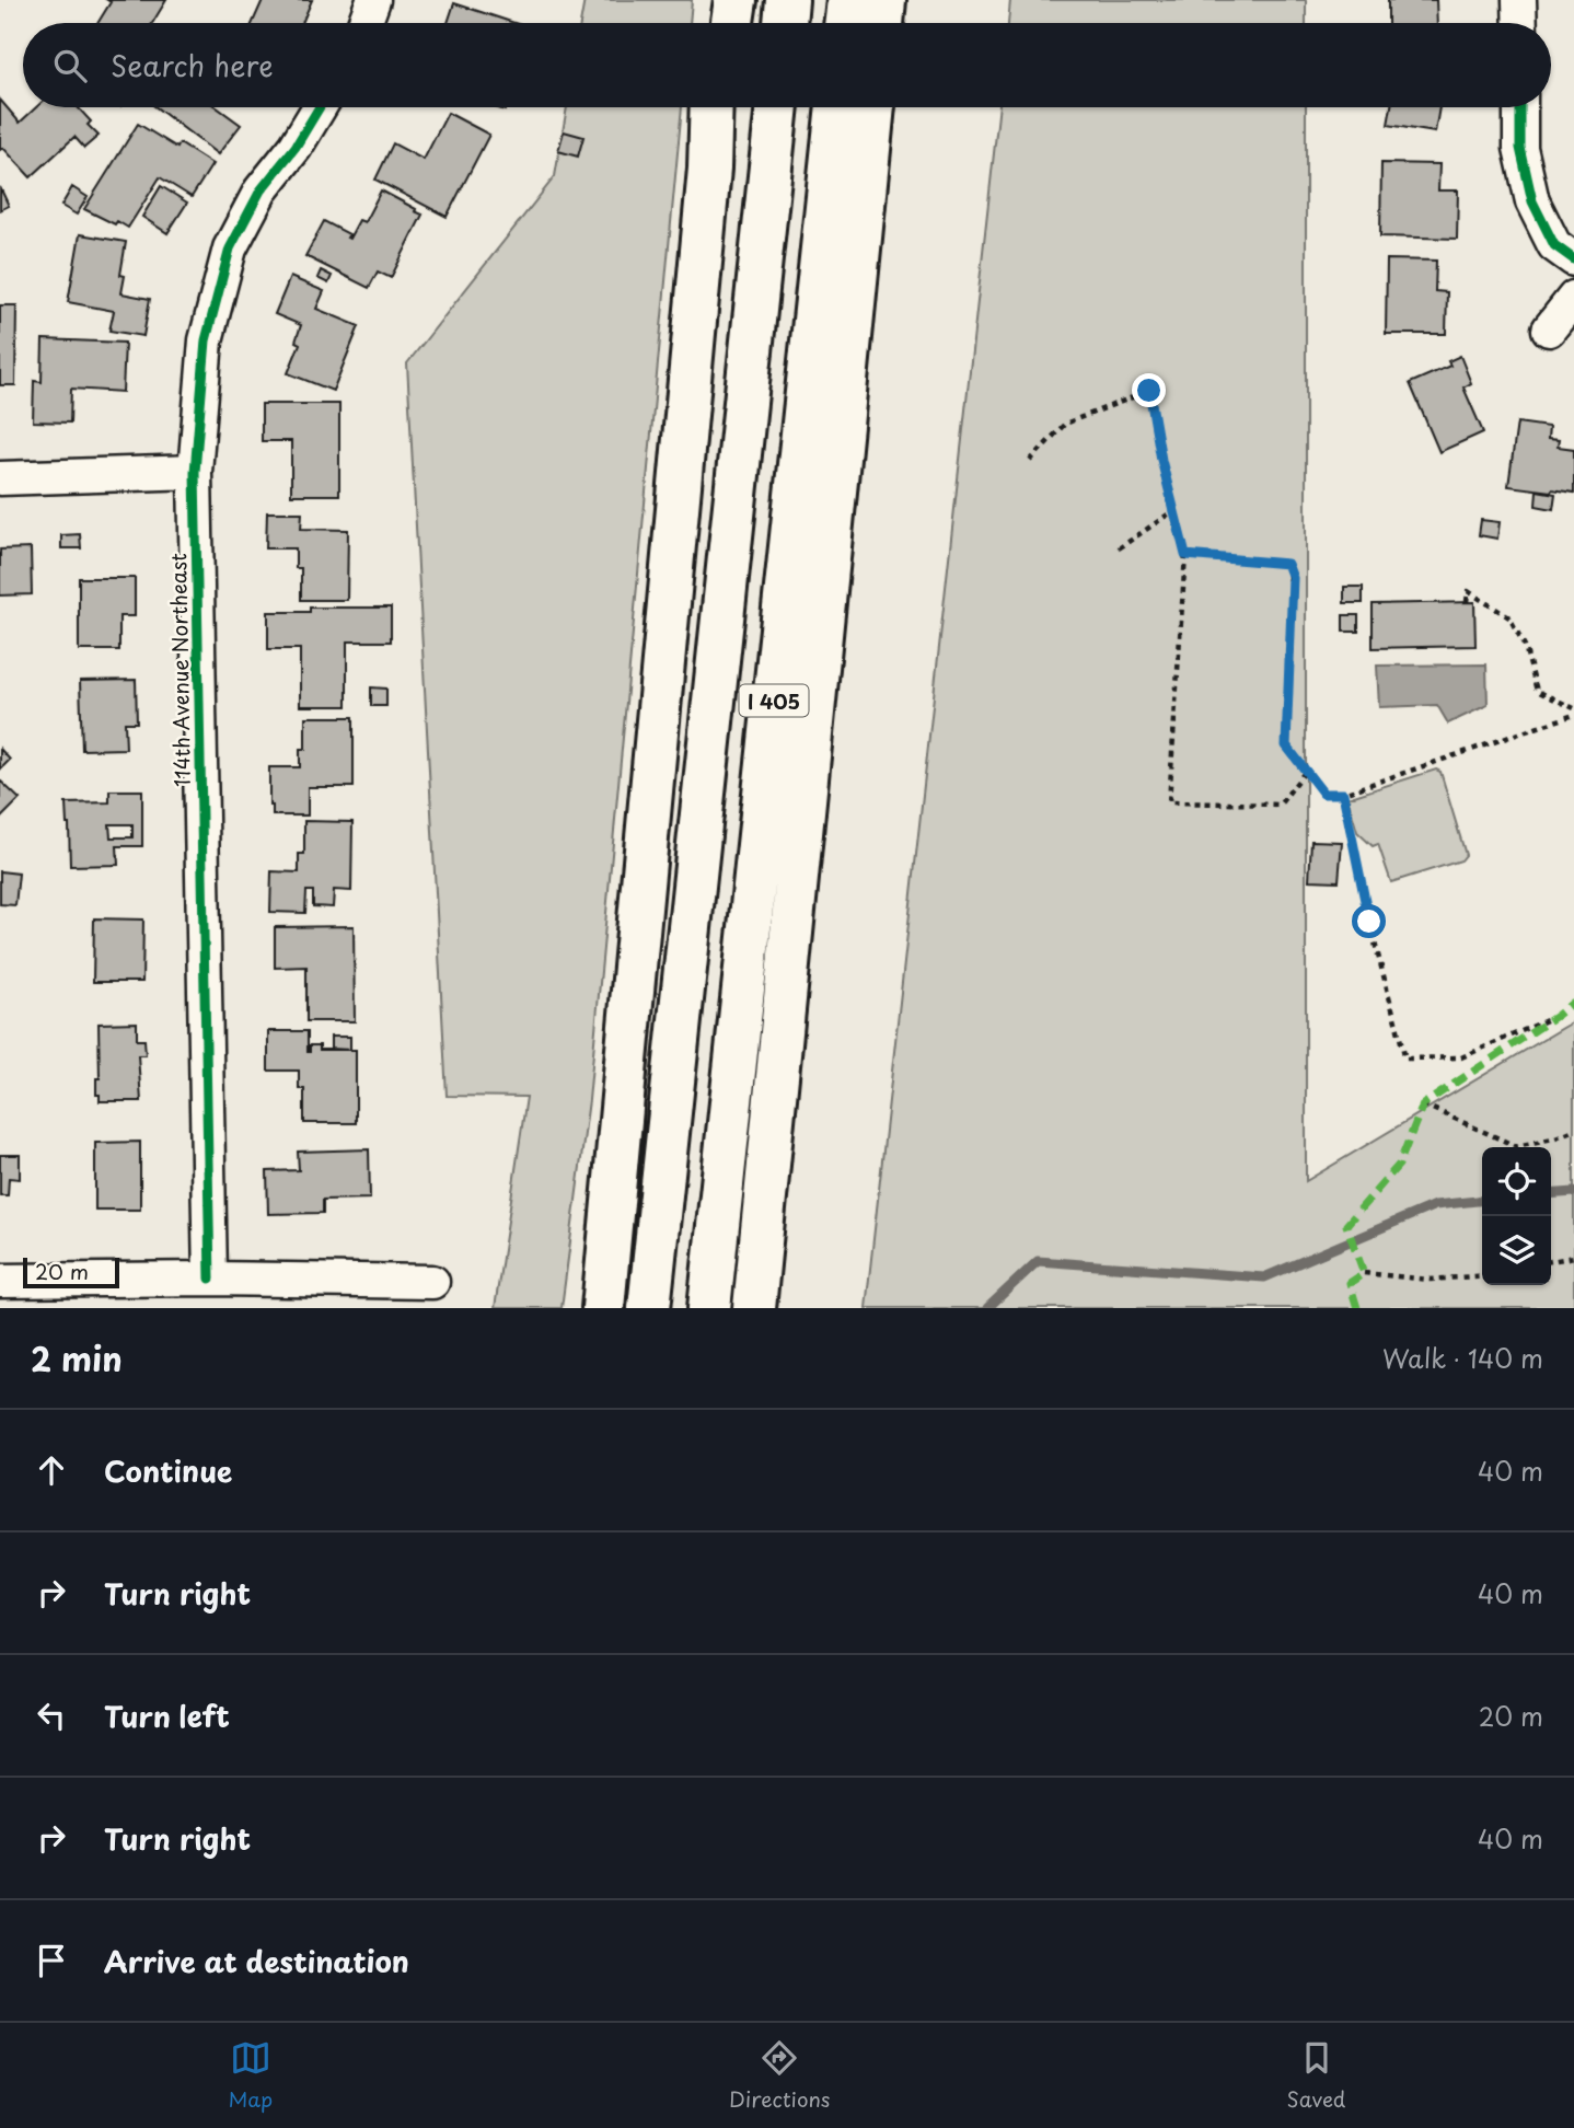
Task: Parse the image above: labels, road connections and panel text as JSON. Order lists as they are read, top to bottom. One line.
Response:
{"streets":{"highway":["I 405"],"street":["114th Avenue Northeast"]},"scale_bar":"20 m","page":{"search":"Search here","scale":"20 m","heading":["2 min","Walk · 140 m"],"list":[["Continue","40 m"],["Turn right","40 m"],["Turn left","20 m"],["Turn right","40 m"],"Arrive at destination"],"nav":["Map","Directions","Saved"]}}
